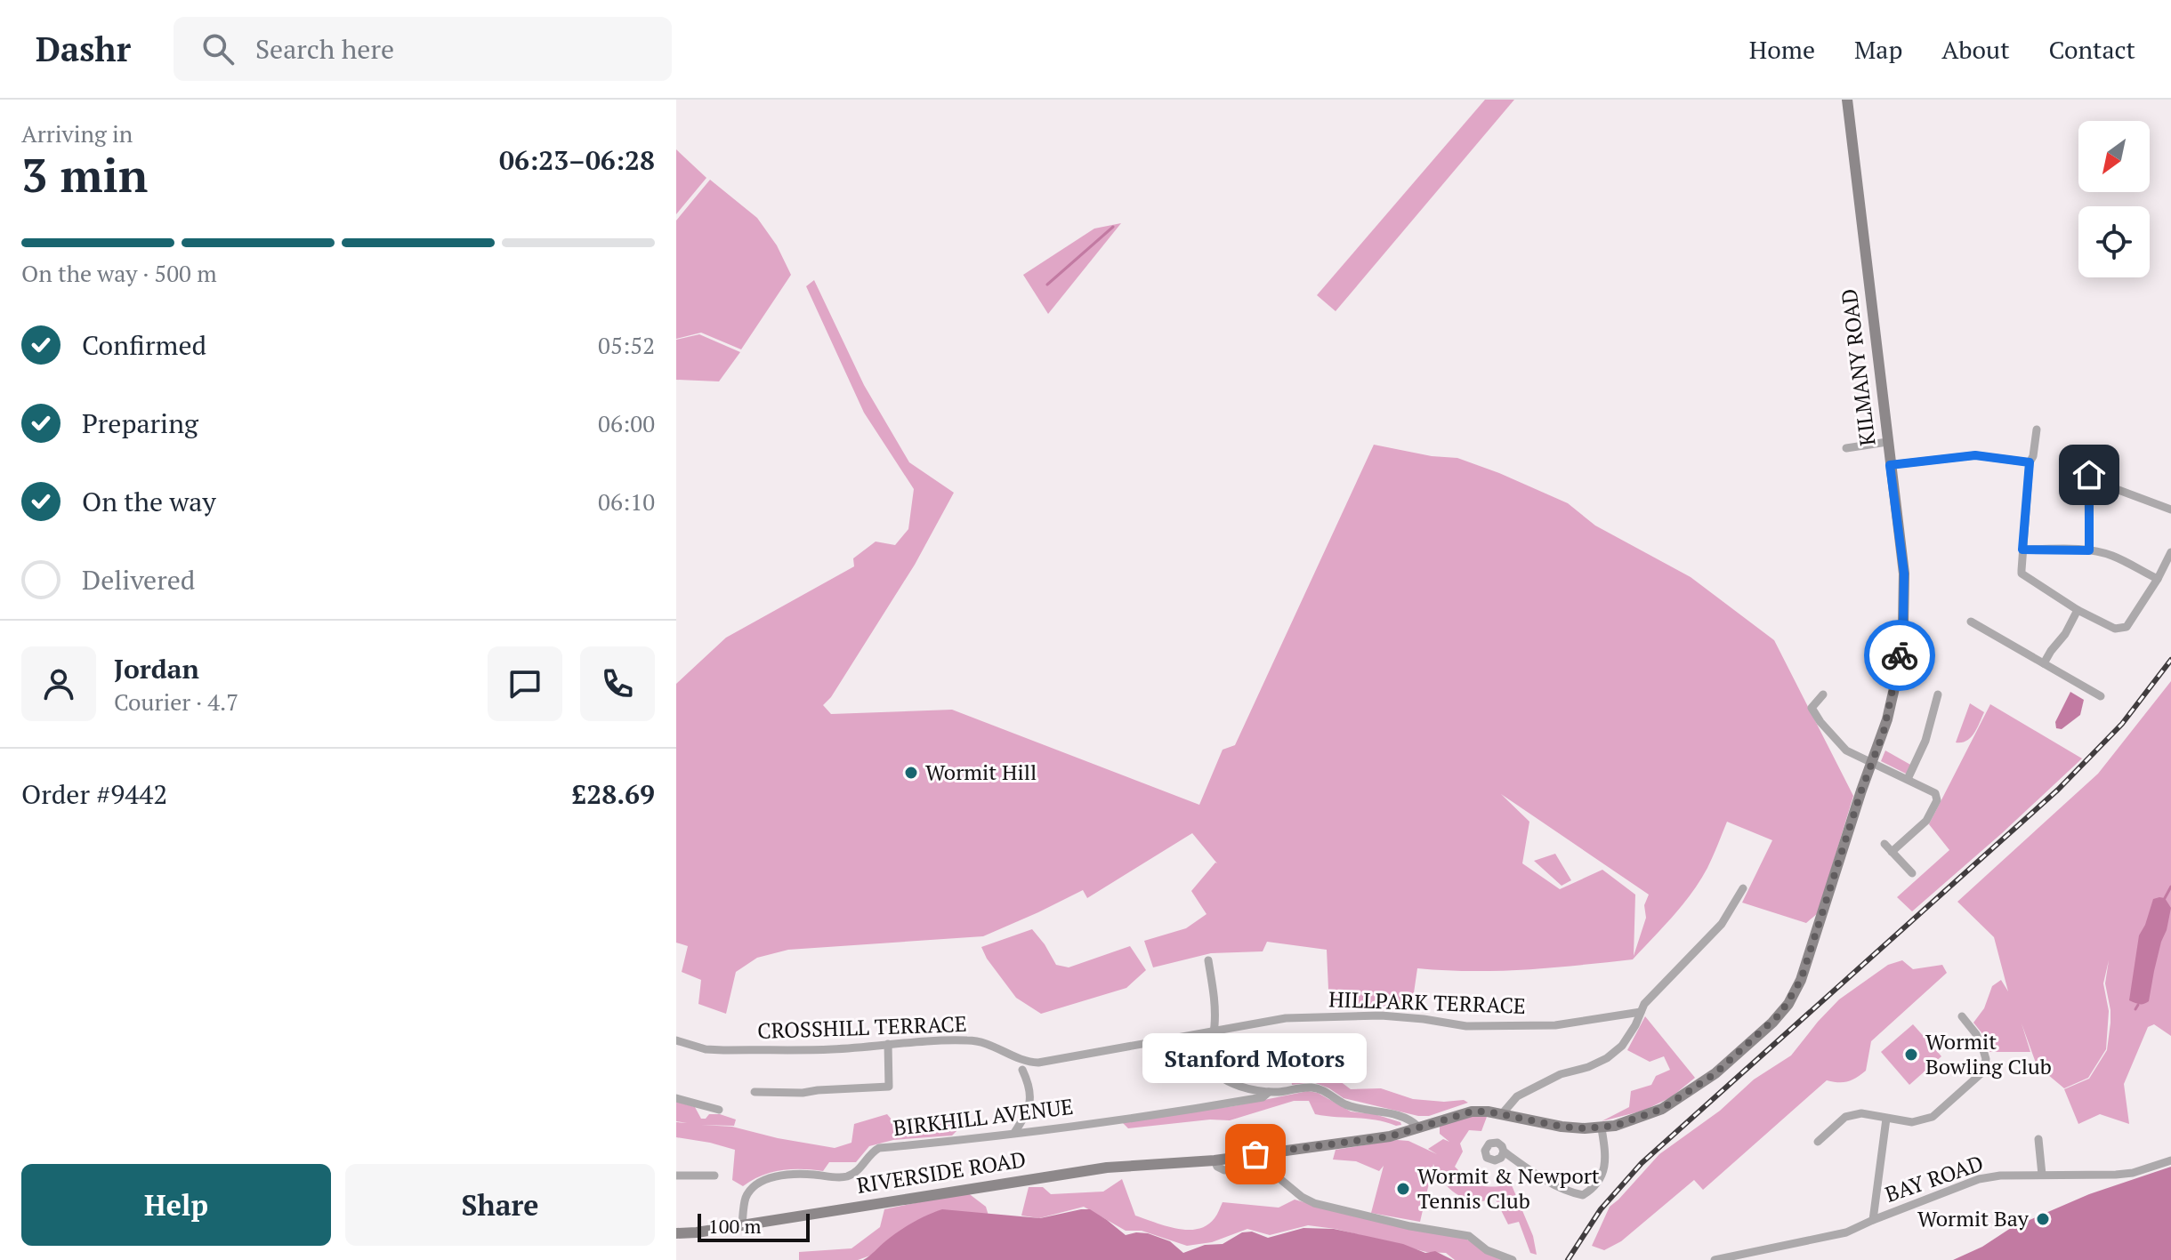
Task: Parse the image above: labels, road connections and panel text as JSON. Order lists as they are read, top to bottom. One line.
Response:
{"streets":{"main road":["KILMANY ROAD","RIVERSIDE ROAD"],"street":["HILLPARK TERRACE","CROSSHILL TERRACE","BIRKHILL AVENUE","BAY ROAD"]},"crossings":[["KILMANY ROAD","RIVERSIDE ROAD"],["HILLPARK TERRACE","CROSSHILL TERRACE"],["BIRKHILL AVENUE","RIVERSIDE ROAD"]],"places":["Wormit Hill","Wormit Bowling Club","Stanford Motors","Wormit & Newport Tennis Club","Wormit Bay"],"scale_bar":"100 m","north":"bottom left","page":{"header":"Dashr","search":"Search here","nav":["Home","Map","About","Contact"],"heading":["3 min","Arriving in","06:23–06:28"],"panel":["Jordan","Courier · 4.7","Order #9442","£28.69"],"bar":"On the way · 500 m","list":[["Confirmed","05:52"],["Preparing","06:00"],["On the way","06:10"],"Delivered"],"bubble":"Stanford Motors","buttons":["Help","Share"],"scale":"100 m"}}
